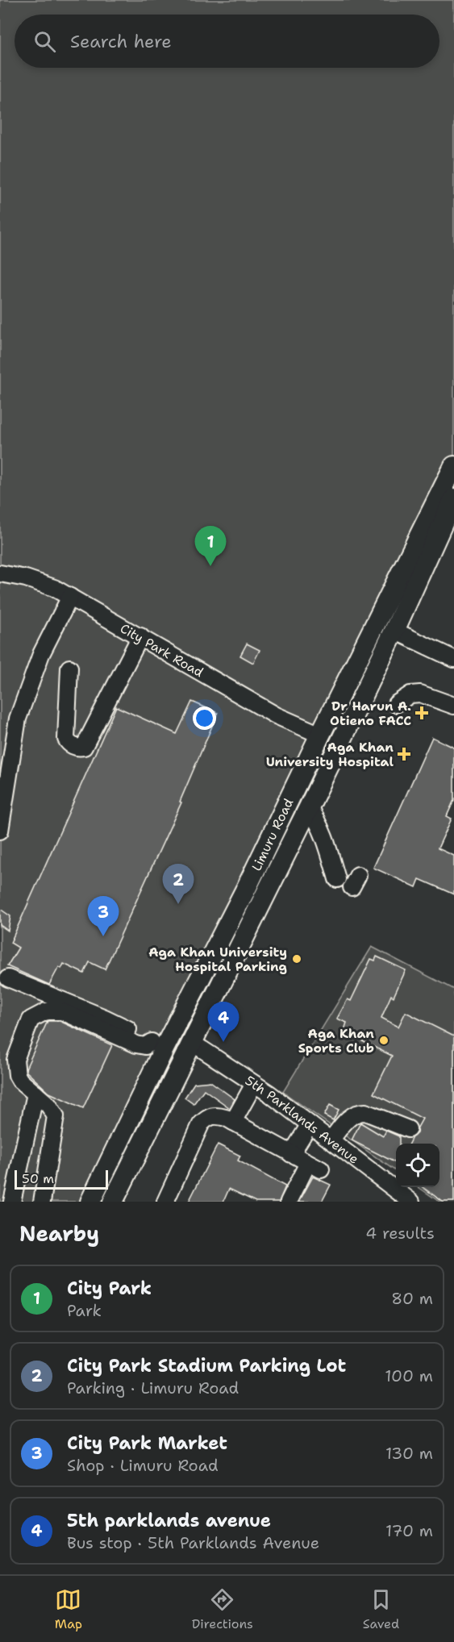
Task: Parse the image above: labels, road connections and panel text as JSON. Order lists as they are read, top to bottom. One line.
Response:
{"streets":{"main road":["Limuru Road"],"street":["City Park Road","5th Parklands Avenue"]},"crossings":[["City Park Road","Limuru Road"],["Limuru Road","5th Parklands Avenue"]],"places":{"health":["Dr Harun A. Otieno FACC","Aga Khan University Hospital"],"other":["Aga Khan University Hospital Parking","Aga Khan Sports Club"]},"scale_bar":"50 m","page":{"search":"Search here","pins":["1","2","3","4"],"scale":"50 m","heading":["Nearby","4 results"],"list":[{"mark":"1","name":"City Park","note":"Park","value":"80 m"},{"mark":"2","name":"City Park Stadium Parking Lot","note":"Parking · Limuru Road","value":"100 m"},{"mark":"3","name":"City Park Market","note":"Shop · Limuru Road","value":"130 m"},{"mark":"4","name":"5th parklands avenue","note":"Bus stop · 5th Parklands Avenue","value":"170 m"}],"nav":["Map","Directions","Saved"]}}
